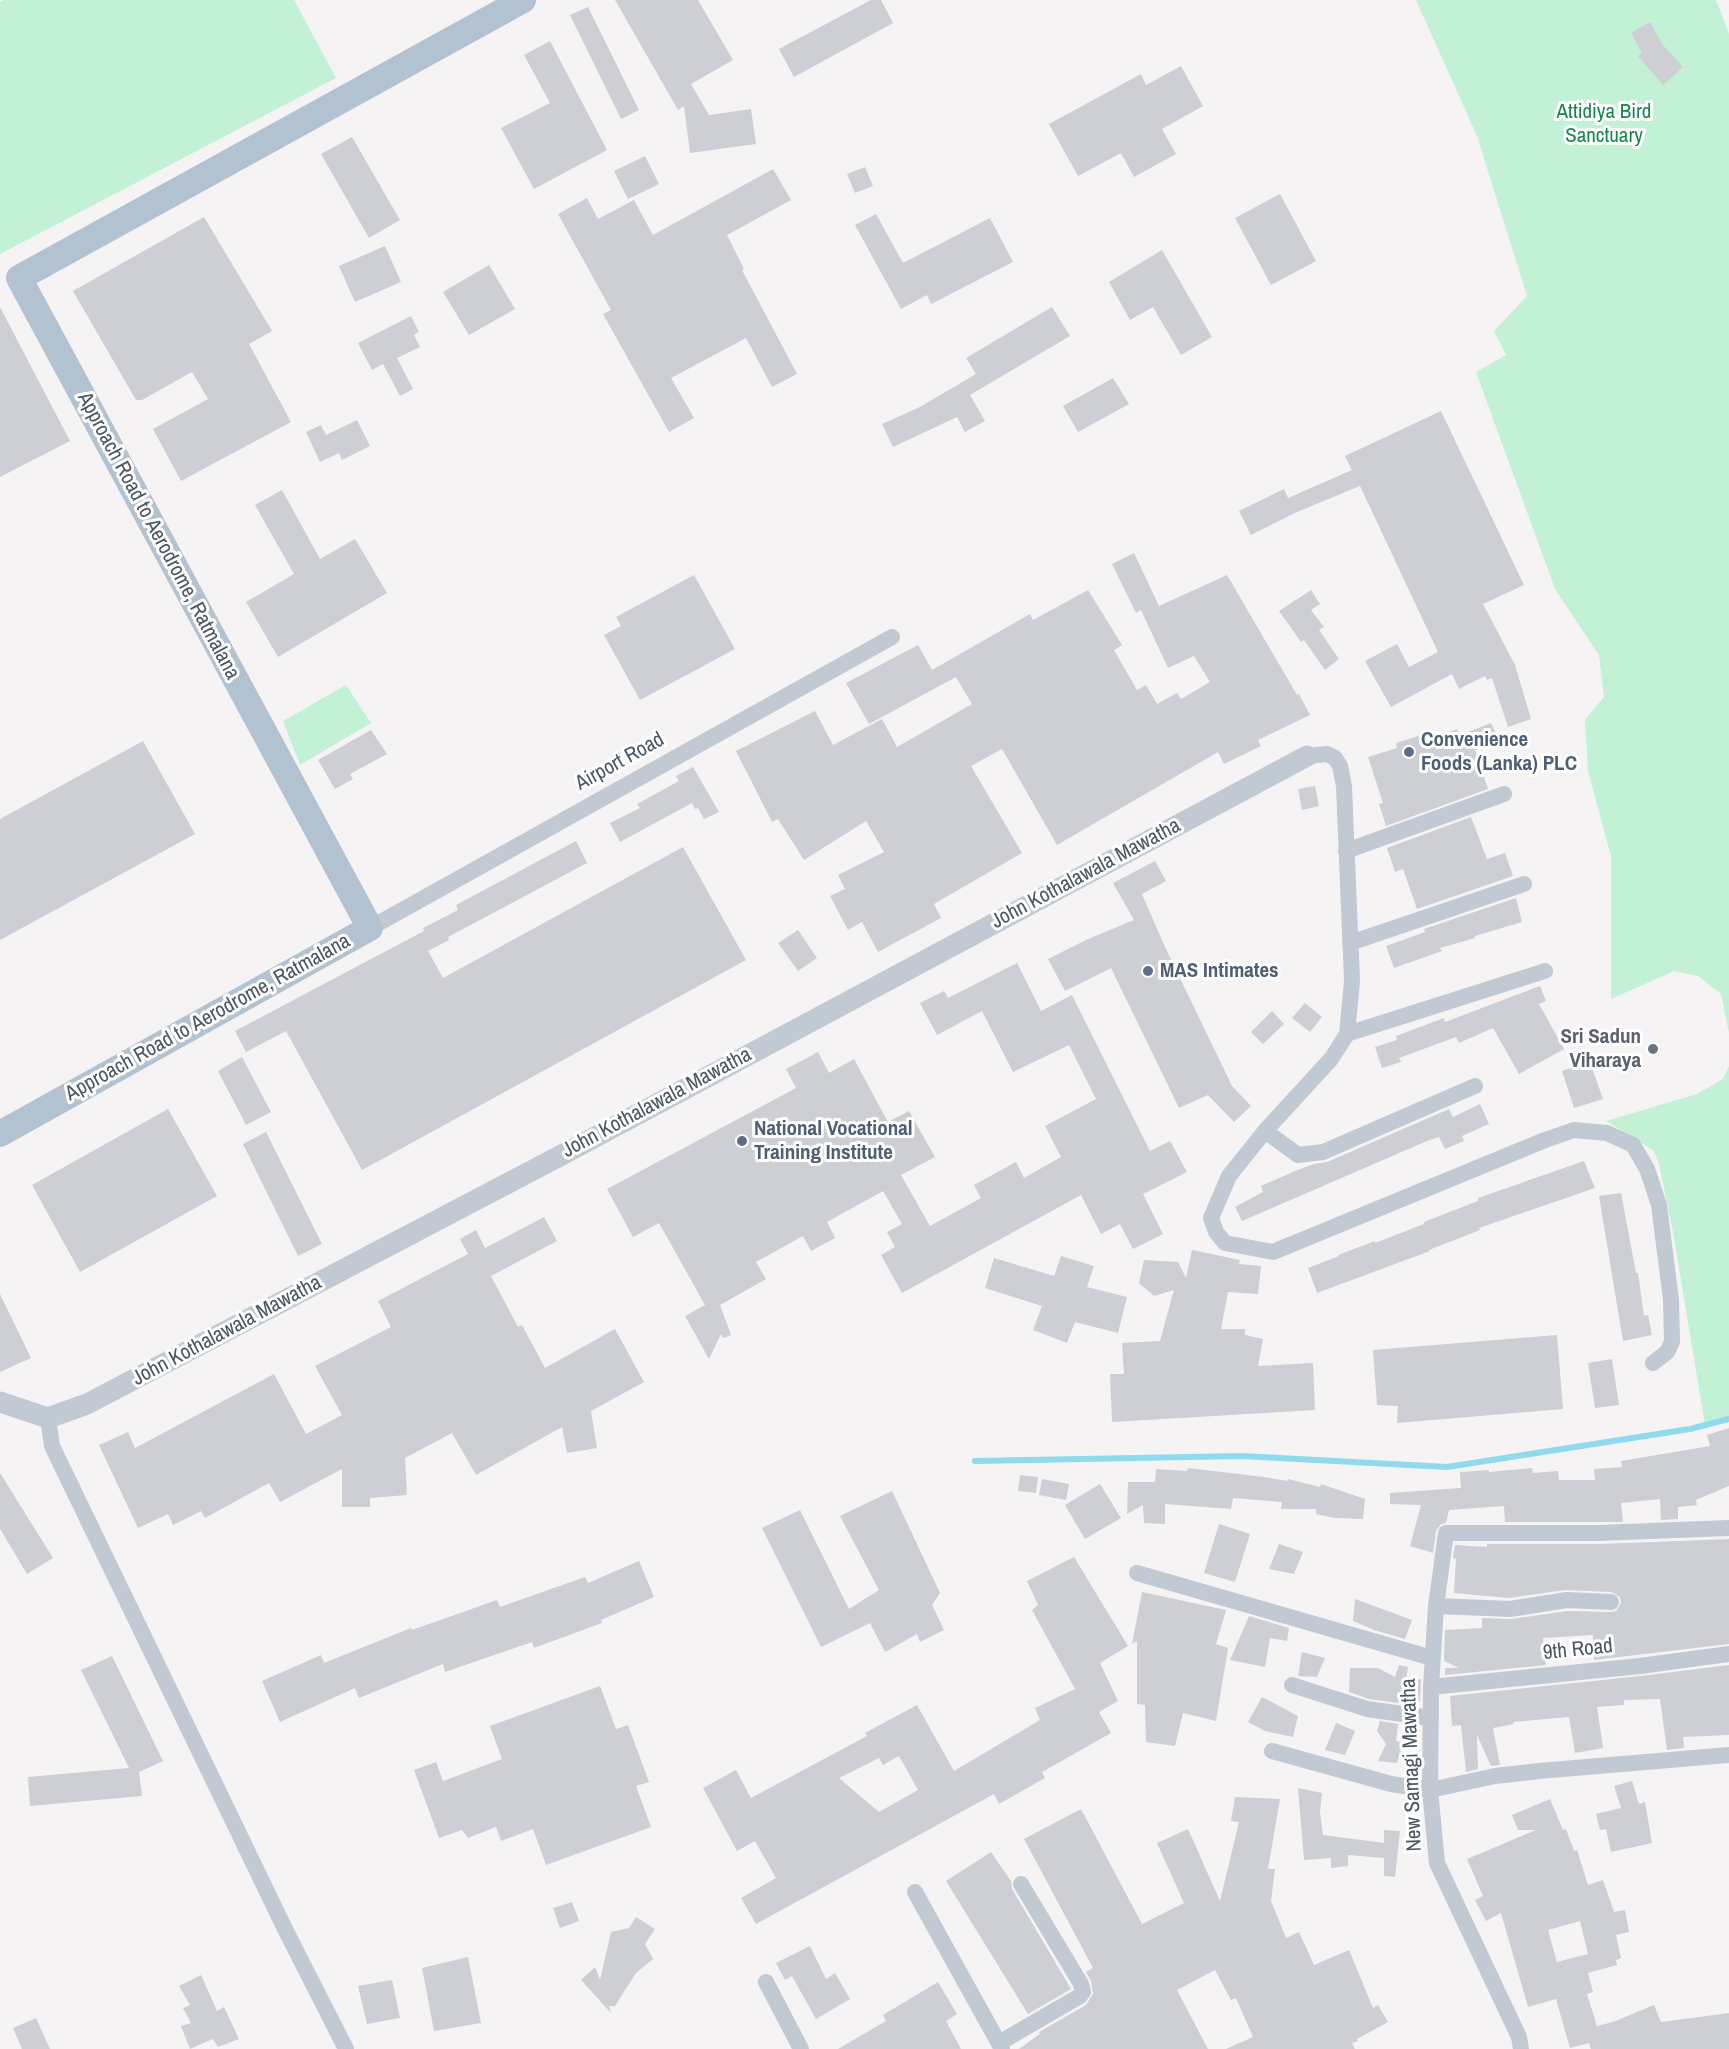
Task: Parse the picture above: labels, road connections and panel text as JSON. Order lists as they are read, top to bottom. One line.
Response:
{"streets":{"main road":["Approach Road to Aerodrome, Ratmalana"],"street":["Airport Road","John Kothalawala Mawatha","9th Road","New Samagi Mawatha"]},"crossings":[["Approach Road to Aerodrome, Ratmalana","Airport Road"],["9th Road","New Samagi Mawatha"]],"parks":["Attidiya Bird Sanctuary"],"places":["Convenience Foods (Lanka) PLC","MAS Intimates","Sri Sadun Viharaya","National Vocational Training Institute"]}
